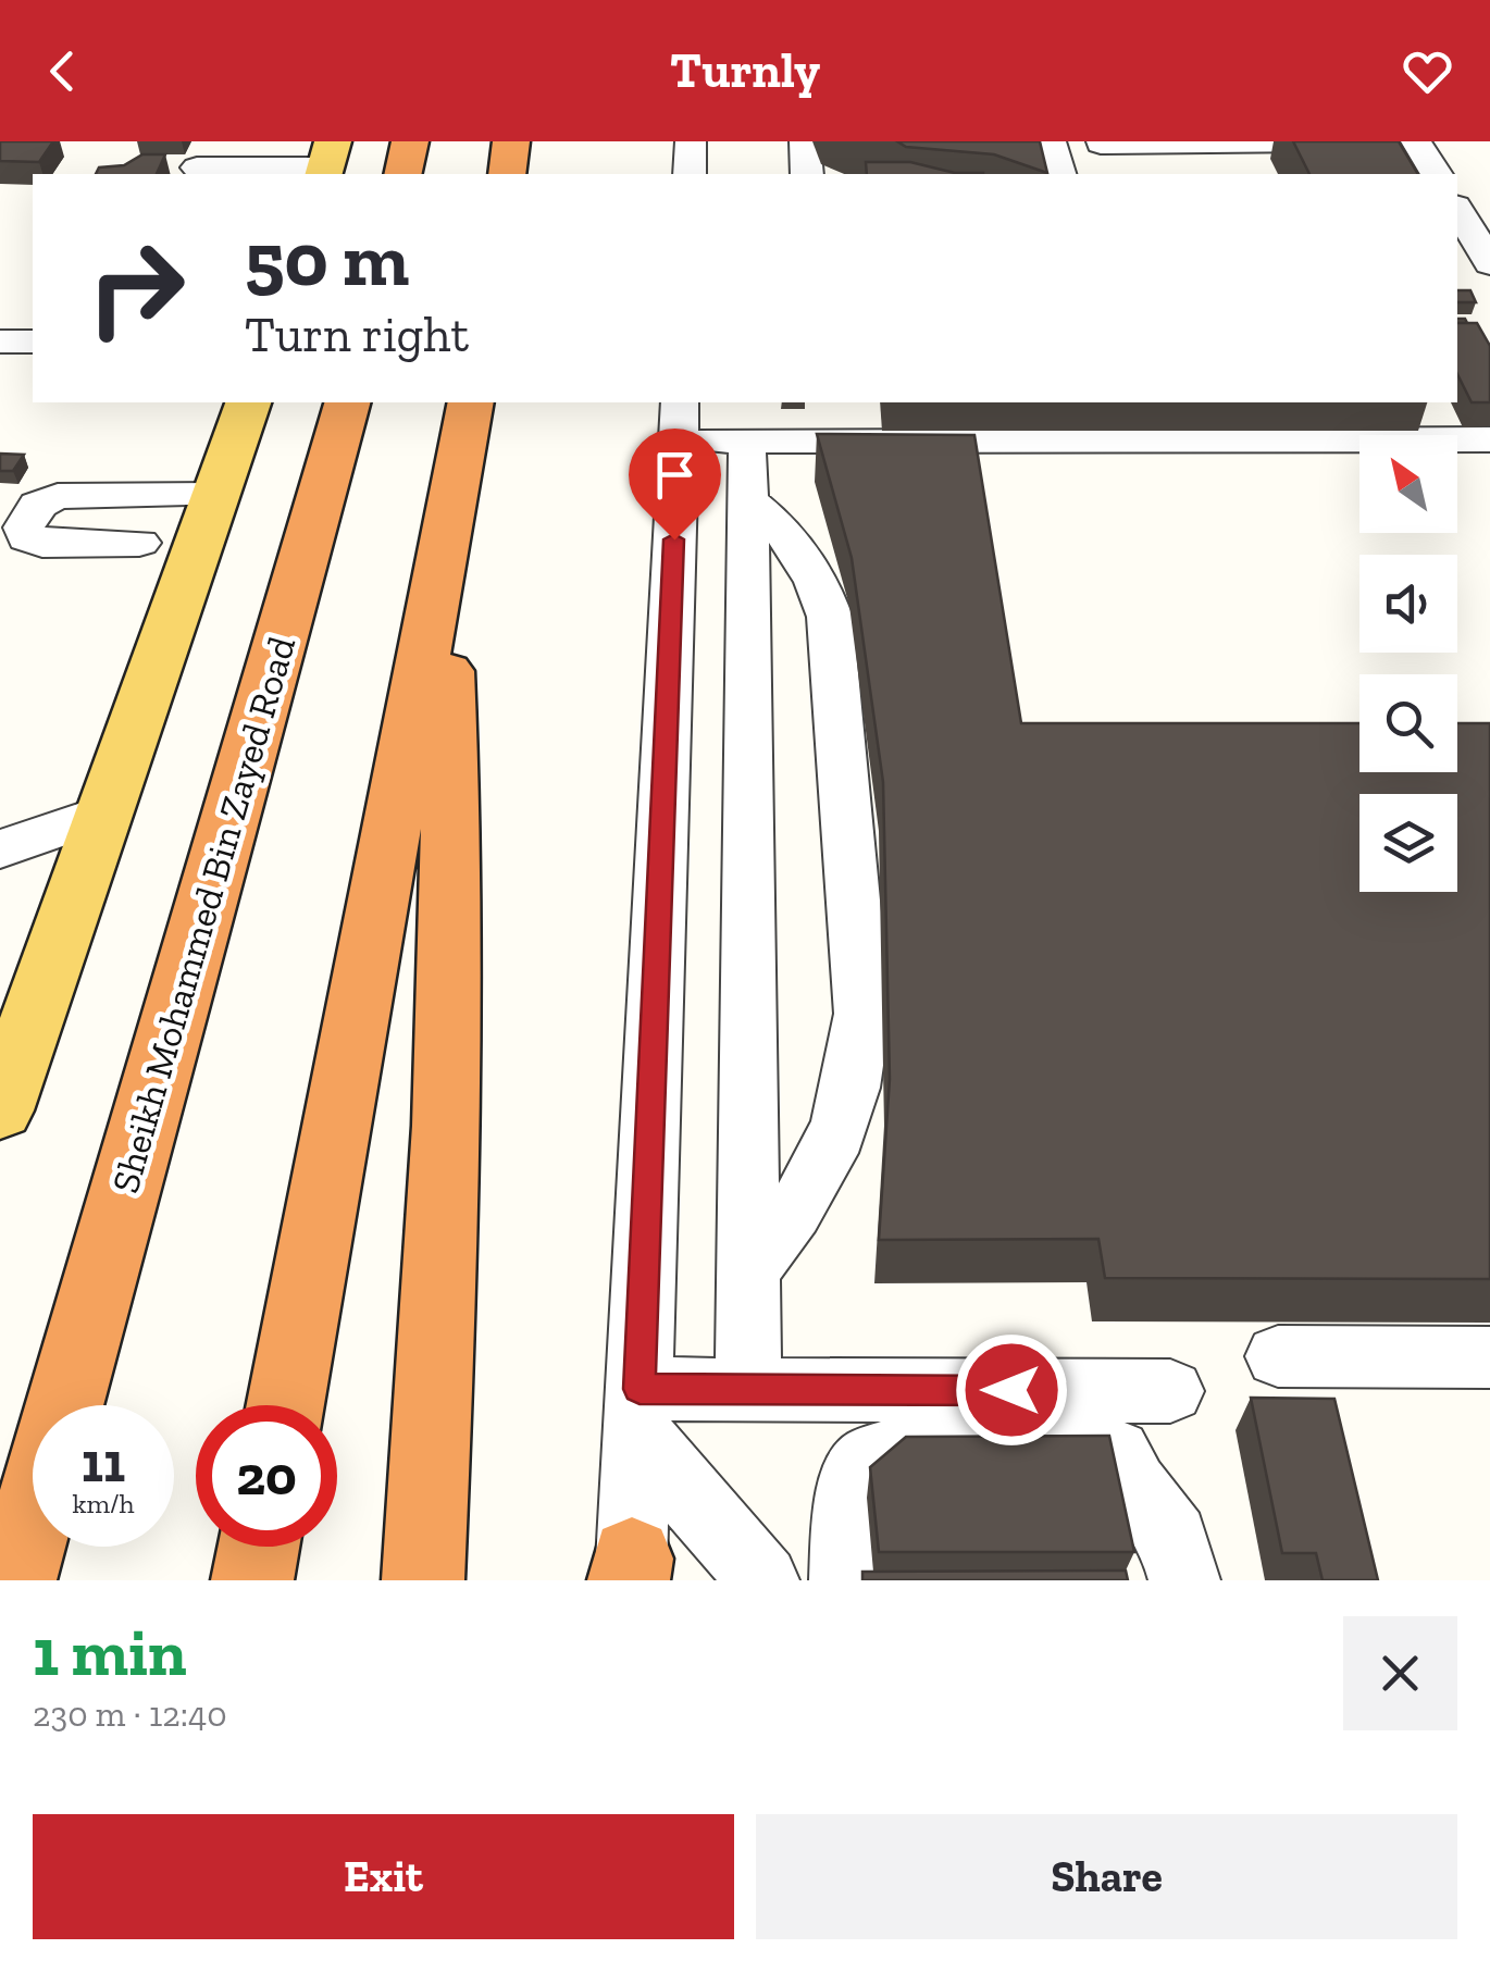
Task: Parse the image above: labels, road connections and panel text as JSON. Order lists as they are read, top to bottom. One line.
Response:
{"streets":{"highway":["Sheikh Mohammed Bin Zayed Road"]},"north":"top left","page":{"header":"Turnly","turn":["50 m","Turn right"],"speed":"11 km/h","limit":"20","heading":["1 min","230 m · 12:40"],"buttons":["Exit","Share"]}}
